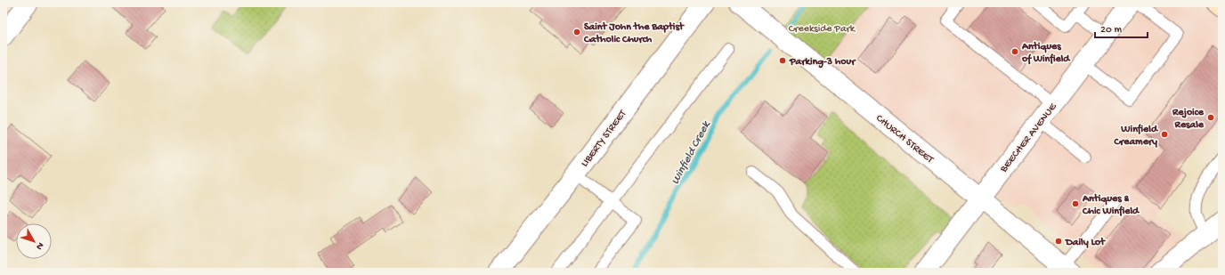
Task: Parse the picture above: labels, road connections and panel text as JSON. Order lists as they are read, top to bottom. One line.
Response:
{"streets":{"street":["BEECHER AVENUE","LIBERTY STREET","CHURCH STREET"]},"crossings":[["BEECHER AVENUE","CHURCH STREET"]],"water":["Winfield Creek"],"parks":["Creekside Park"],"places":["Saint John the Baptist Catholic Church","Antiques of Winfield","Parking-3 hour","Rejoice Resale","Winfield Creamery","Antiques & Chic Winfield","Daily Lot"],"scale_bar":"20 m","north":"bottom right"}
